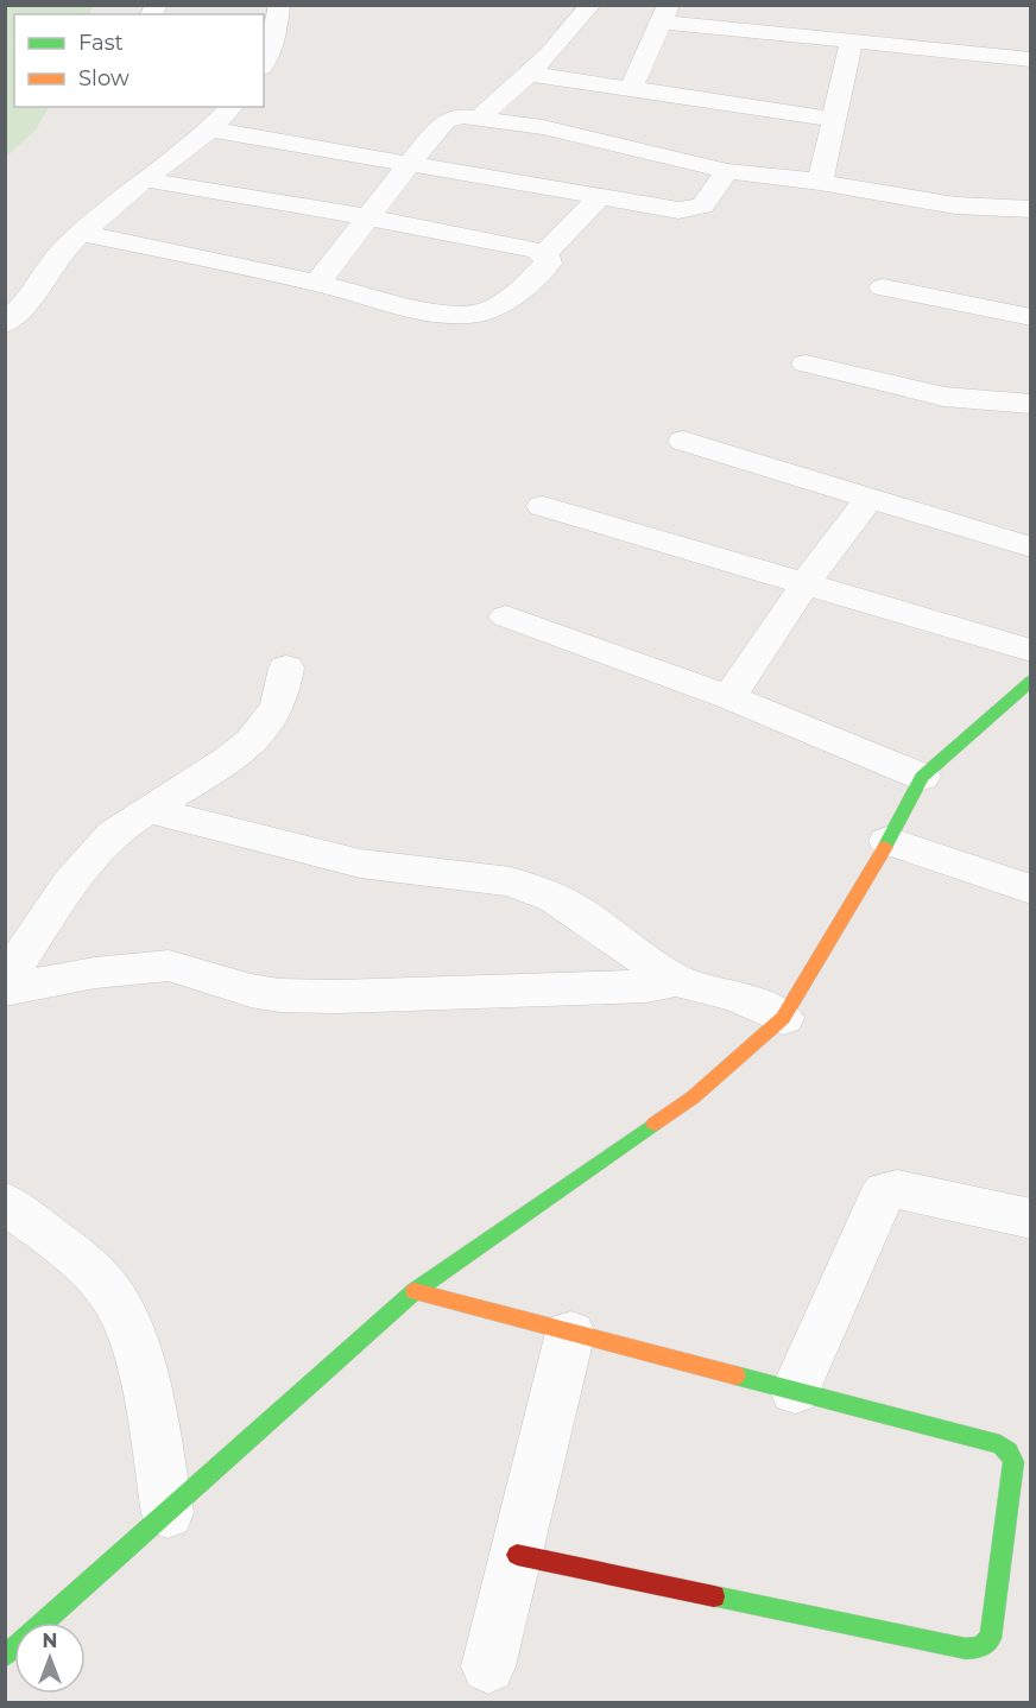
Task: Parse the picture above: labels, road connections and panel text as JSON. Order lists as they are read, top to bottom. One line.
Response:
{"legend":["Fast","Slow"],"north":"top"}
